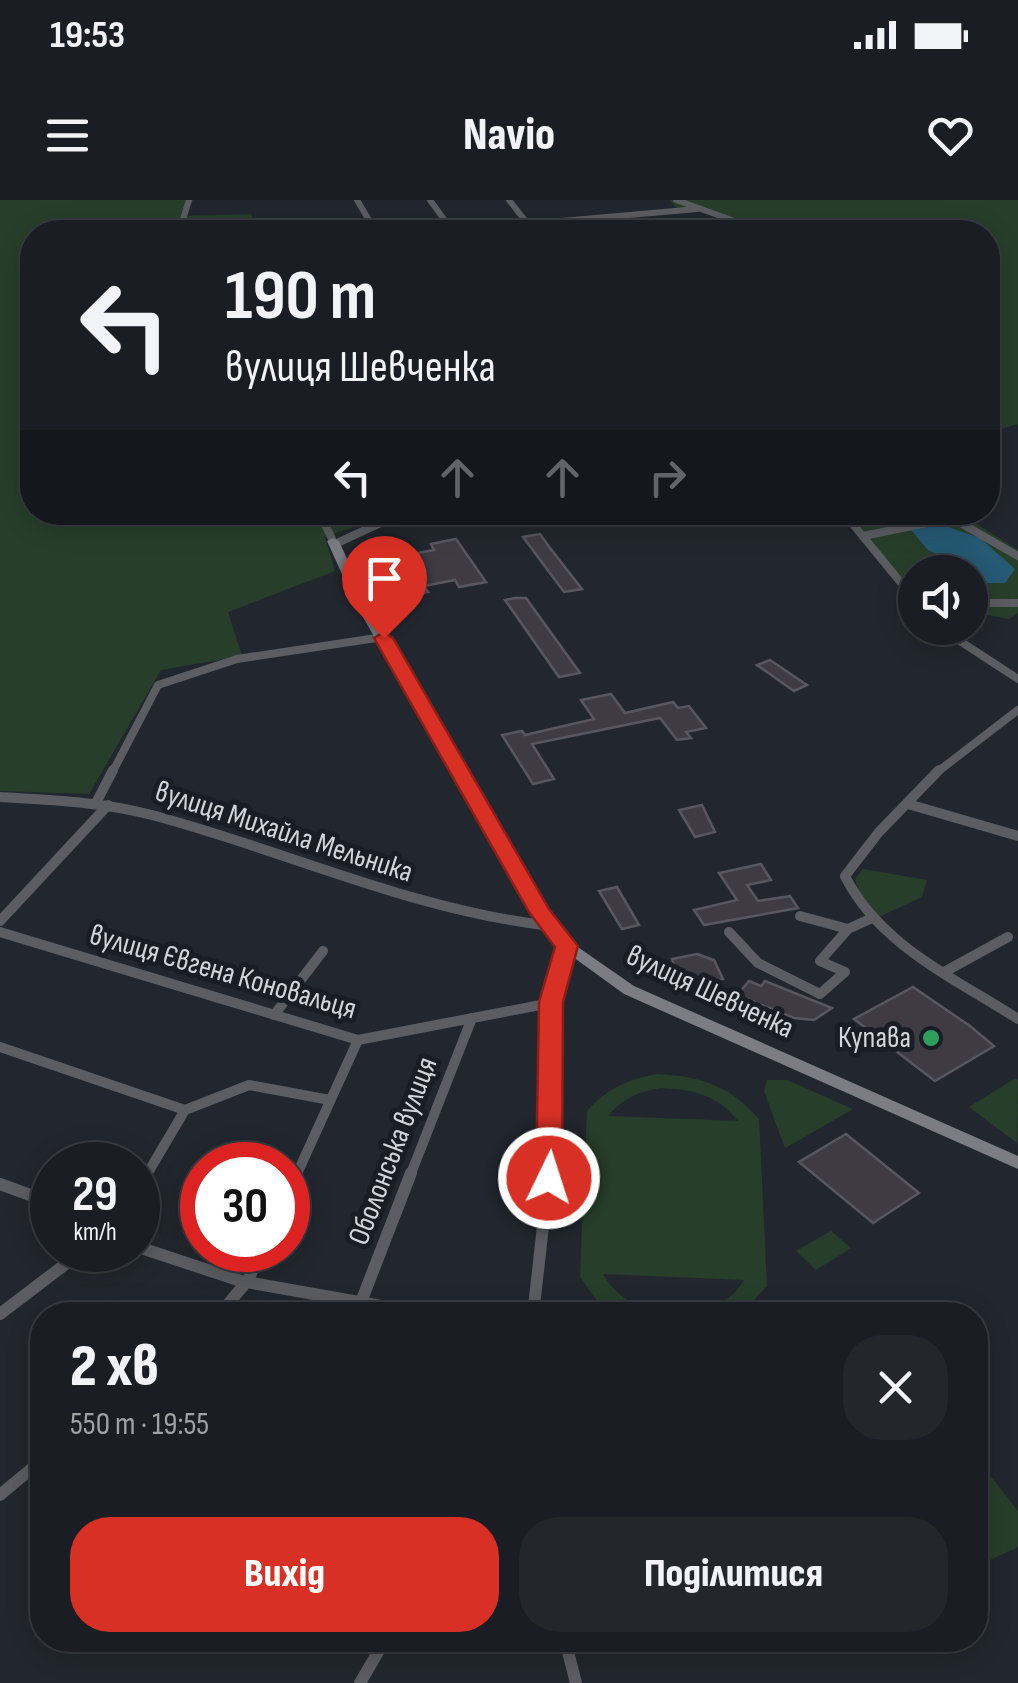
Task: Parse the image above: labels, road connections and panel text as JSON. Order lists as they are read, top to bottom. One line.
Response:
{"streets":{"street":["вулиця Михайла Мельника","вулиця Євгена Коновальця","вулиця Шевченка","Оболонська вулиця"]},"crossings":[["вулиця Михайла Мельника","вулиця Шевченка"],["вулиця Євгена Коновальця","Оболонська вулиця"]],"places":["Купава"],"page":{"status":"19:53","header":"Navio","turn":["190 m","вулиця Шевченка"],"speed":"29 km/h","limit":"30","heading":["2 хв","550 m · 19:55"],"buttons":["Вихід","Поділитися"]}}
